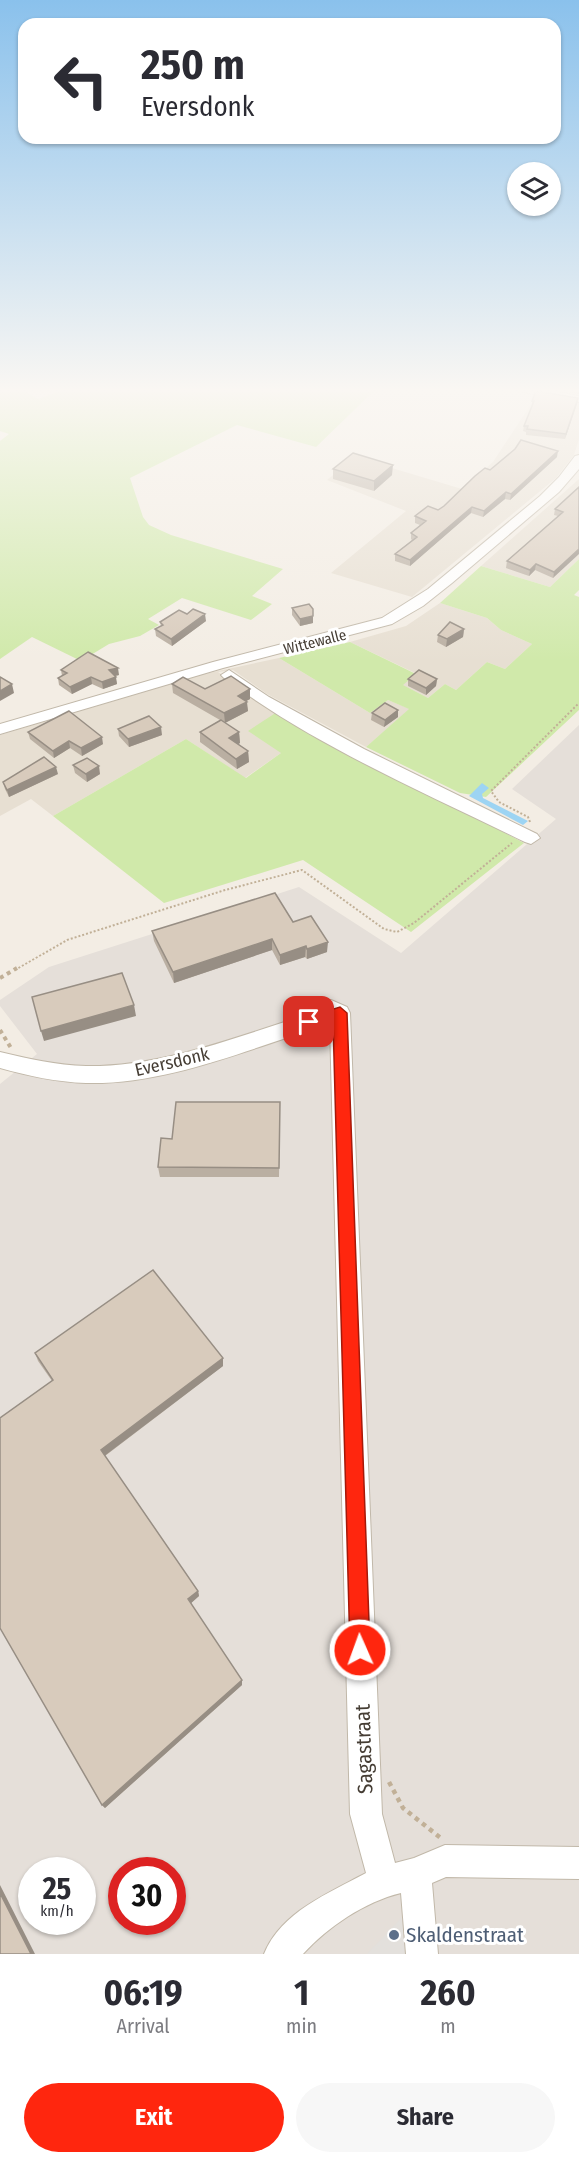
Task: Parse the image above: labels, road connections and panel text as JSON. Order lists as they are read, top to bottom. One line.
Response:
{"streets":{"street":["Wittewalle","Eversdonk","Sagastraat"]},"crossings":[["Eversdonk","Sagastraat"]],"places":["Skaldenstraat"],"page":{"turn":["250 m","Eversdonk"],"speed":"25 km/h","limit":"30","eta":["06:19","Arrival","1","min","260","m"],"buttons":["Exit","Share"]}}
